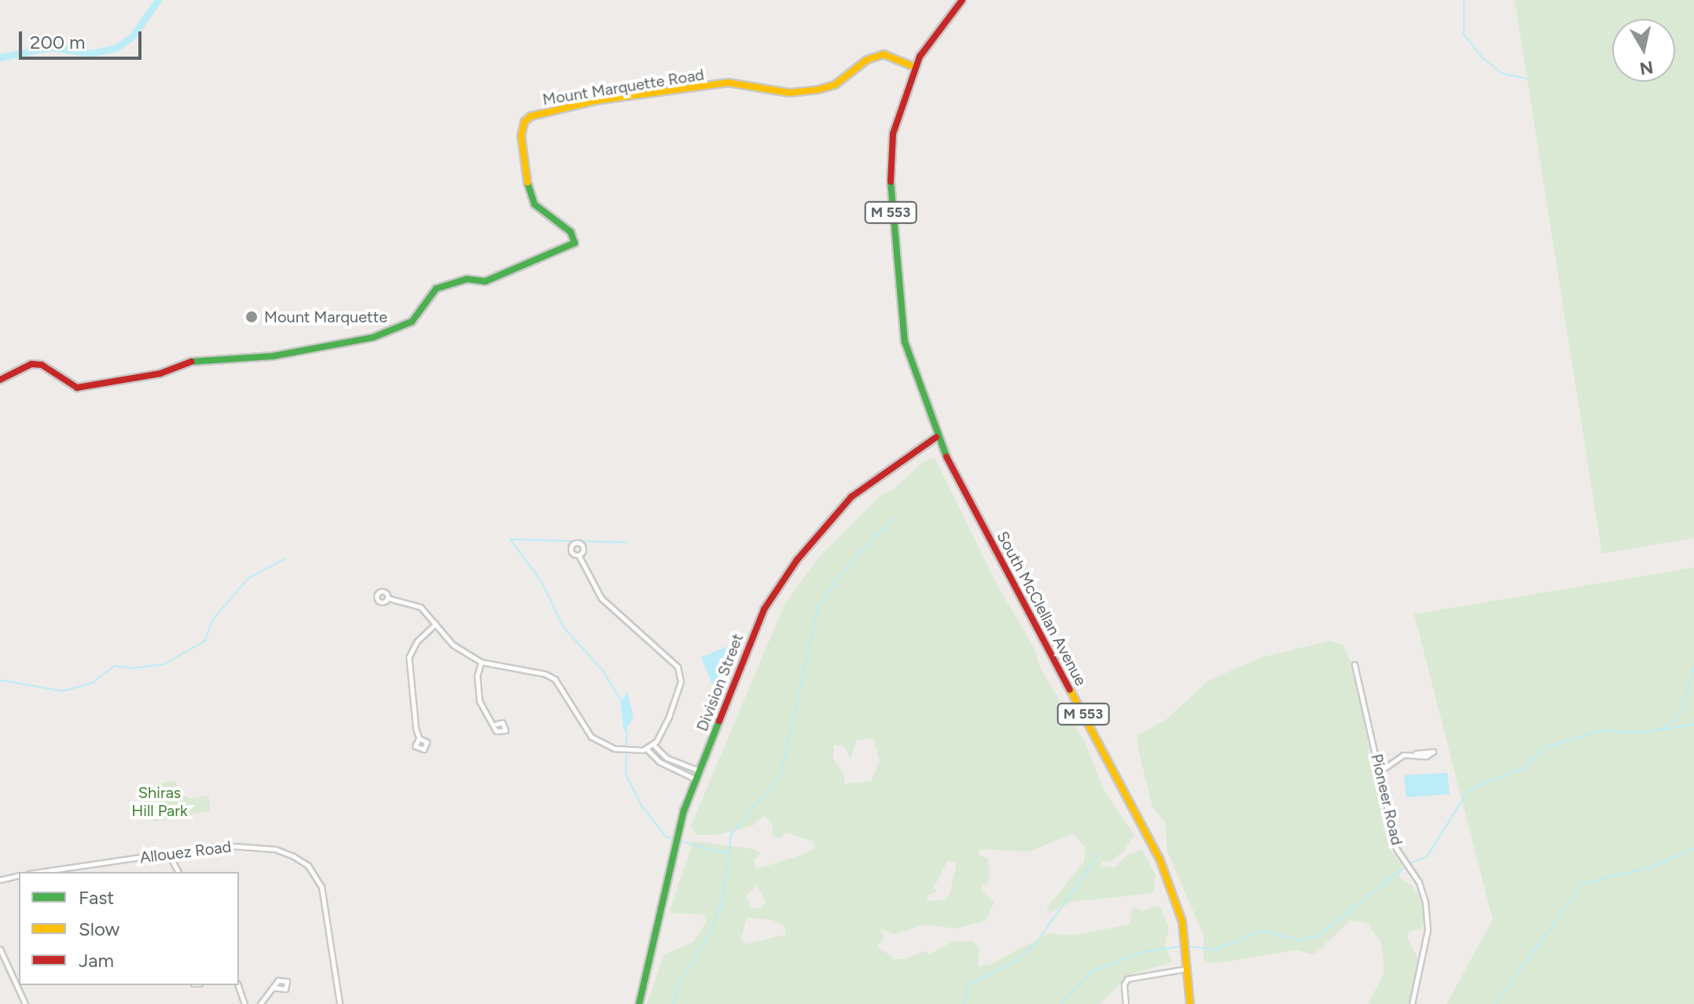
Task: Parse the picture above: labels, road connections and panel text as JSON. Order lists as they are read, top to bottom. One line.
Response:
{"streets":{"street":["Mount Marquette Road","M 553","South McClellan Avenue","Division Street","Pioneer Road","Allouez Road"]},"crossings":[["Mount Marquette Road","M 553"],["M 553","South McClellan Avenue"],["M 553","Division Street"],["South McClellan Avenue","Division Street"]],"parks":["Shiras Hill Park"],"places":["Mount Marquette"],"legend":["Fast","Slow","Jam"],"scale_bar":"200 m","north":"bottom"}
